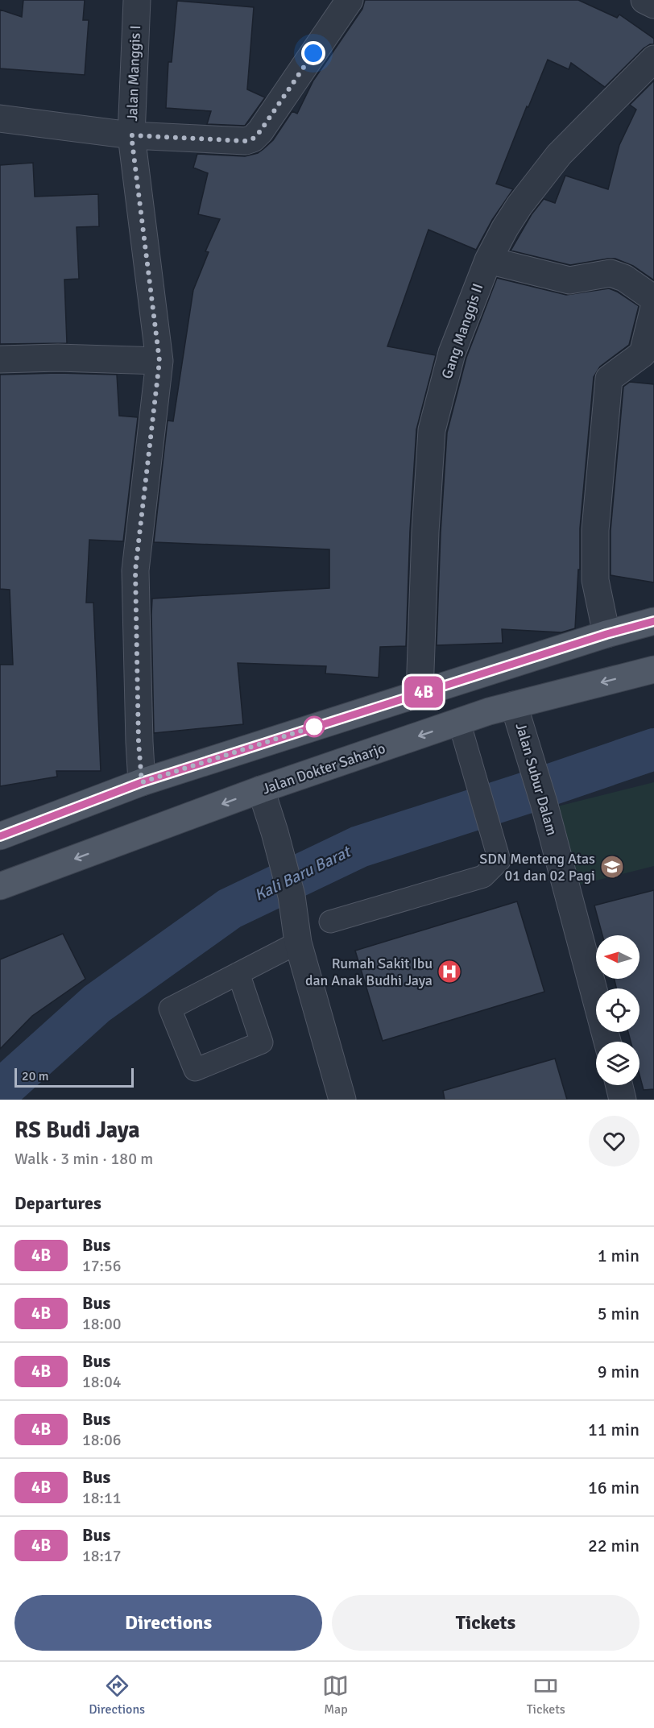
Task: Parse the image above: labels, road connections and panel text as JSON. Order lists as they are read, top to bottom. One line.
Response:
{"streets":{"main road":["Jalan Dokter Saharjo"],"street":["Jalan Manggis I","Gang Manggis II","Jalan Subur Dalam"]},"crossings":[["Jalan Dokter Saharjo","Jalan Subur Dalam"]],"water":["Kali Baru Barat"],"places":{"school or university":["SDN Menteng Atas 01 dan 02 Pagi"],"hospital":["Rumah Sakit Ibu dan Anak Budhi Jaya"]},"lines":["bus line 4B"],"scale_bar":"20 m","north":"left","page":{"on_map":"4B","scale":"20 m","heading":[["RS Budi Jaya","Walk · 3 min · 180 m"],"Departures"],"list":[{"mark":"4B","name":"Bus","note":"17:56","value":"1 min"},{"mark":"4B","name":"Bus","note":"18:00","value":"5 min"},{"mark":"4B","name":"Bus","note":"18:04","value":"9 min"},{"mark":"4B","name":"Bus","note":"18:06","value":"11 min"},{"mark":"4B","name":"Bus","note":"18:11","value":"16 min"},{"mark":"4B","name":"Bus","note":"18:17","value":"22 min"}],"buttons":["Directions","Tickets"],"tabs":["Directions","Map","Tickets"]}}
